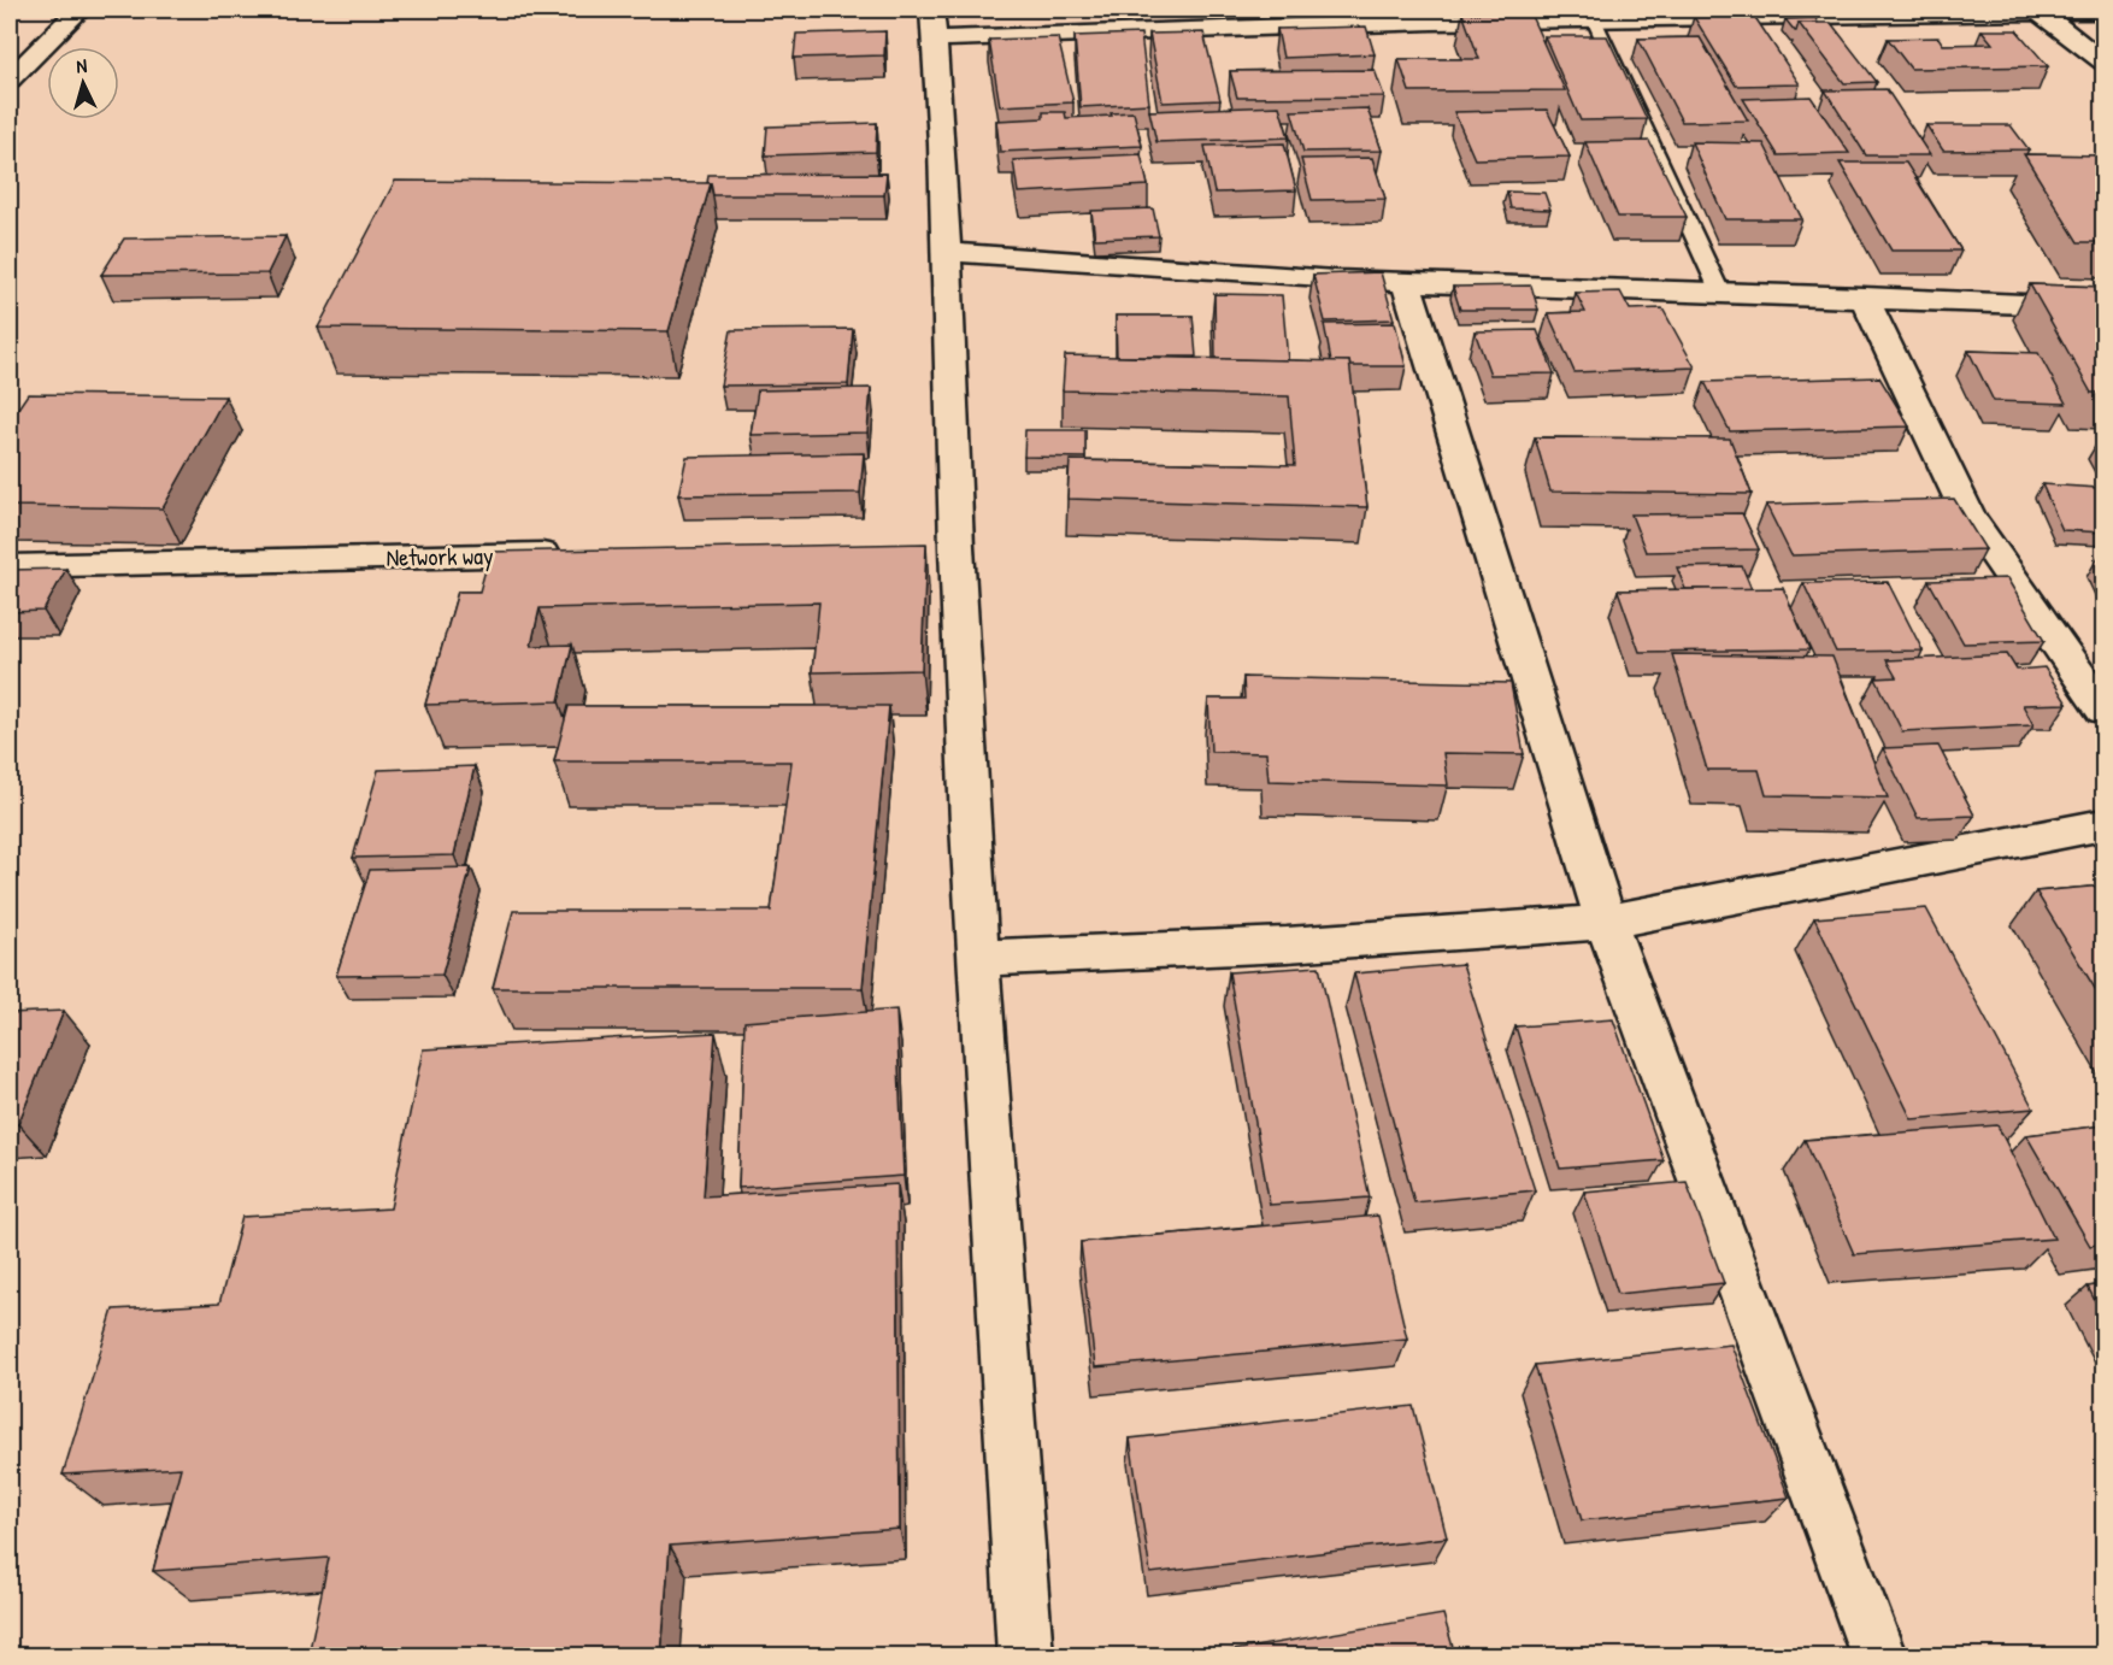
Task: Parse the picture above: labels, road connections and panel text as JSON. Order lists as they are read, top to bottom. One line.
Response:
{"streets":{"street":["Network way"]},"north":"top"}
